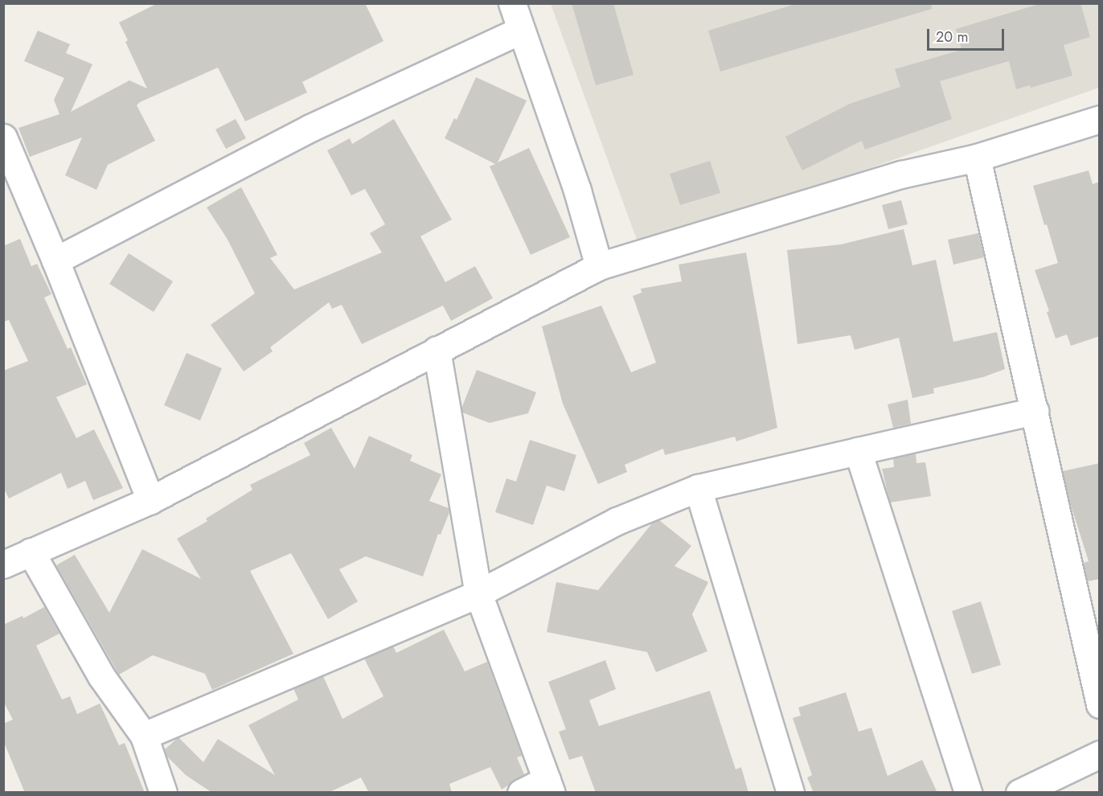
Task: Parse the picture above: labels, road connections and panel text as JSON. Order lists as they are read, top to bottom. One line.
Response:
{"scale_bar":"20 m"}
